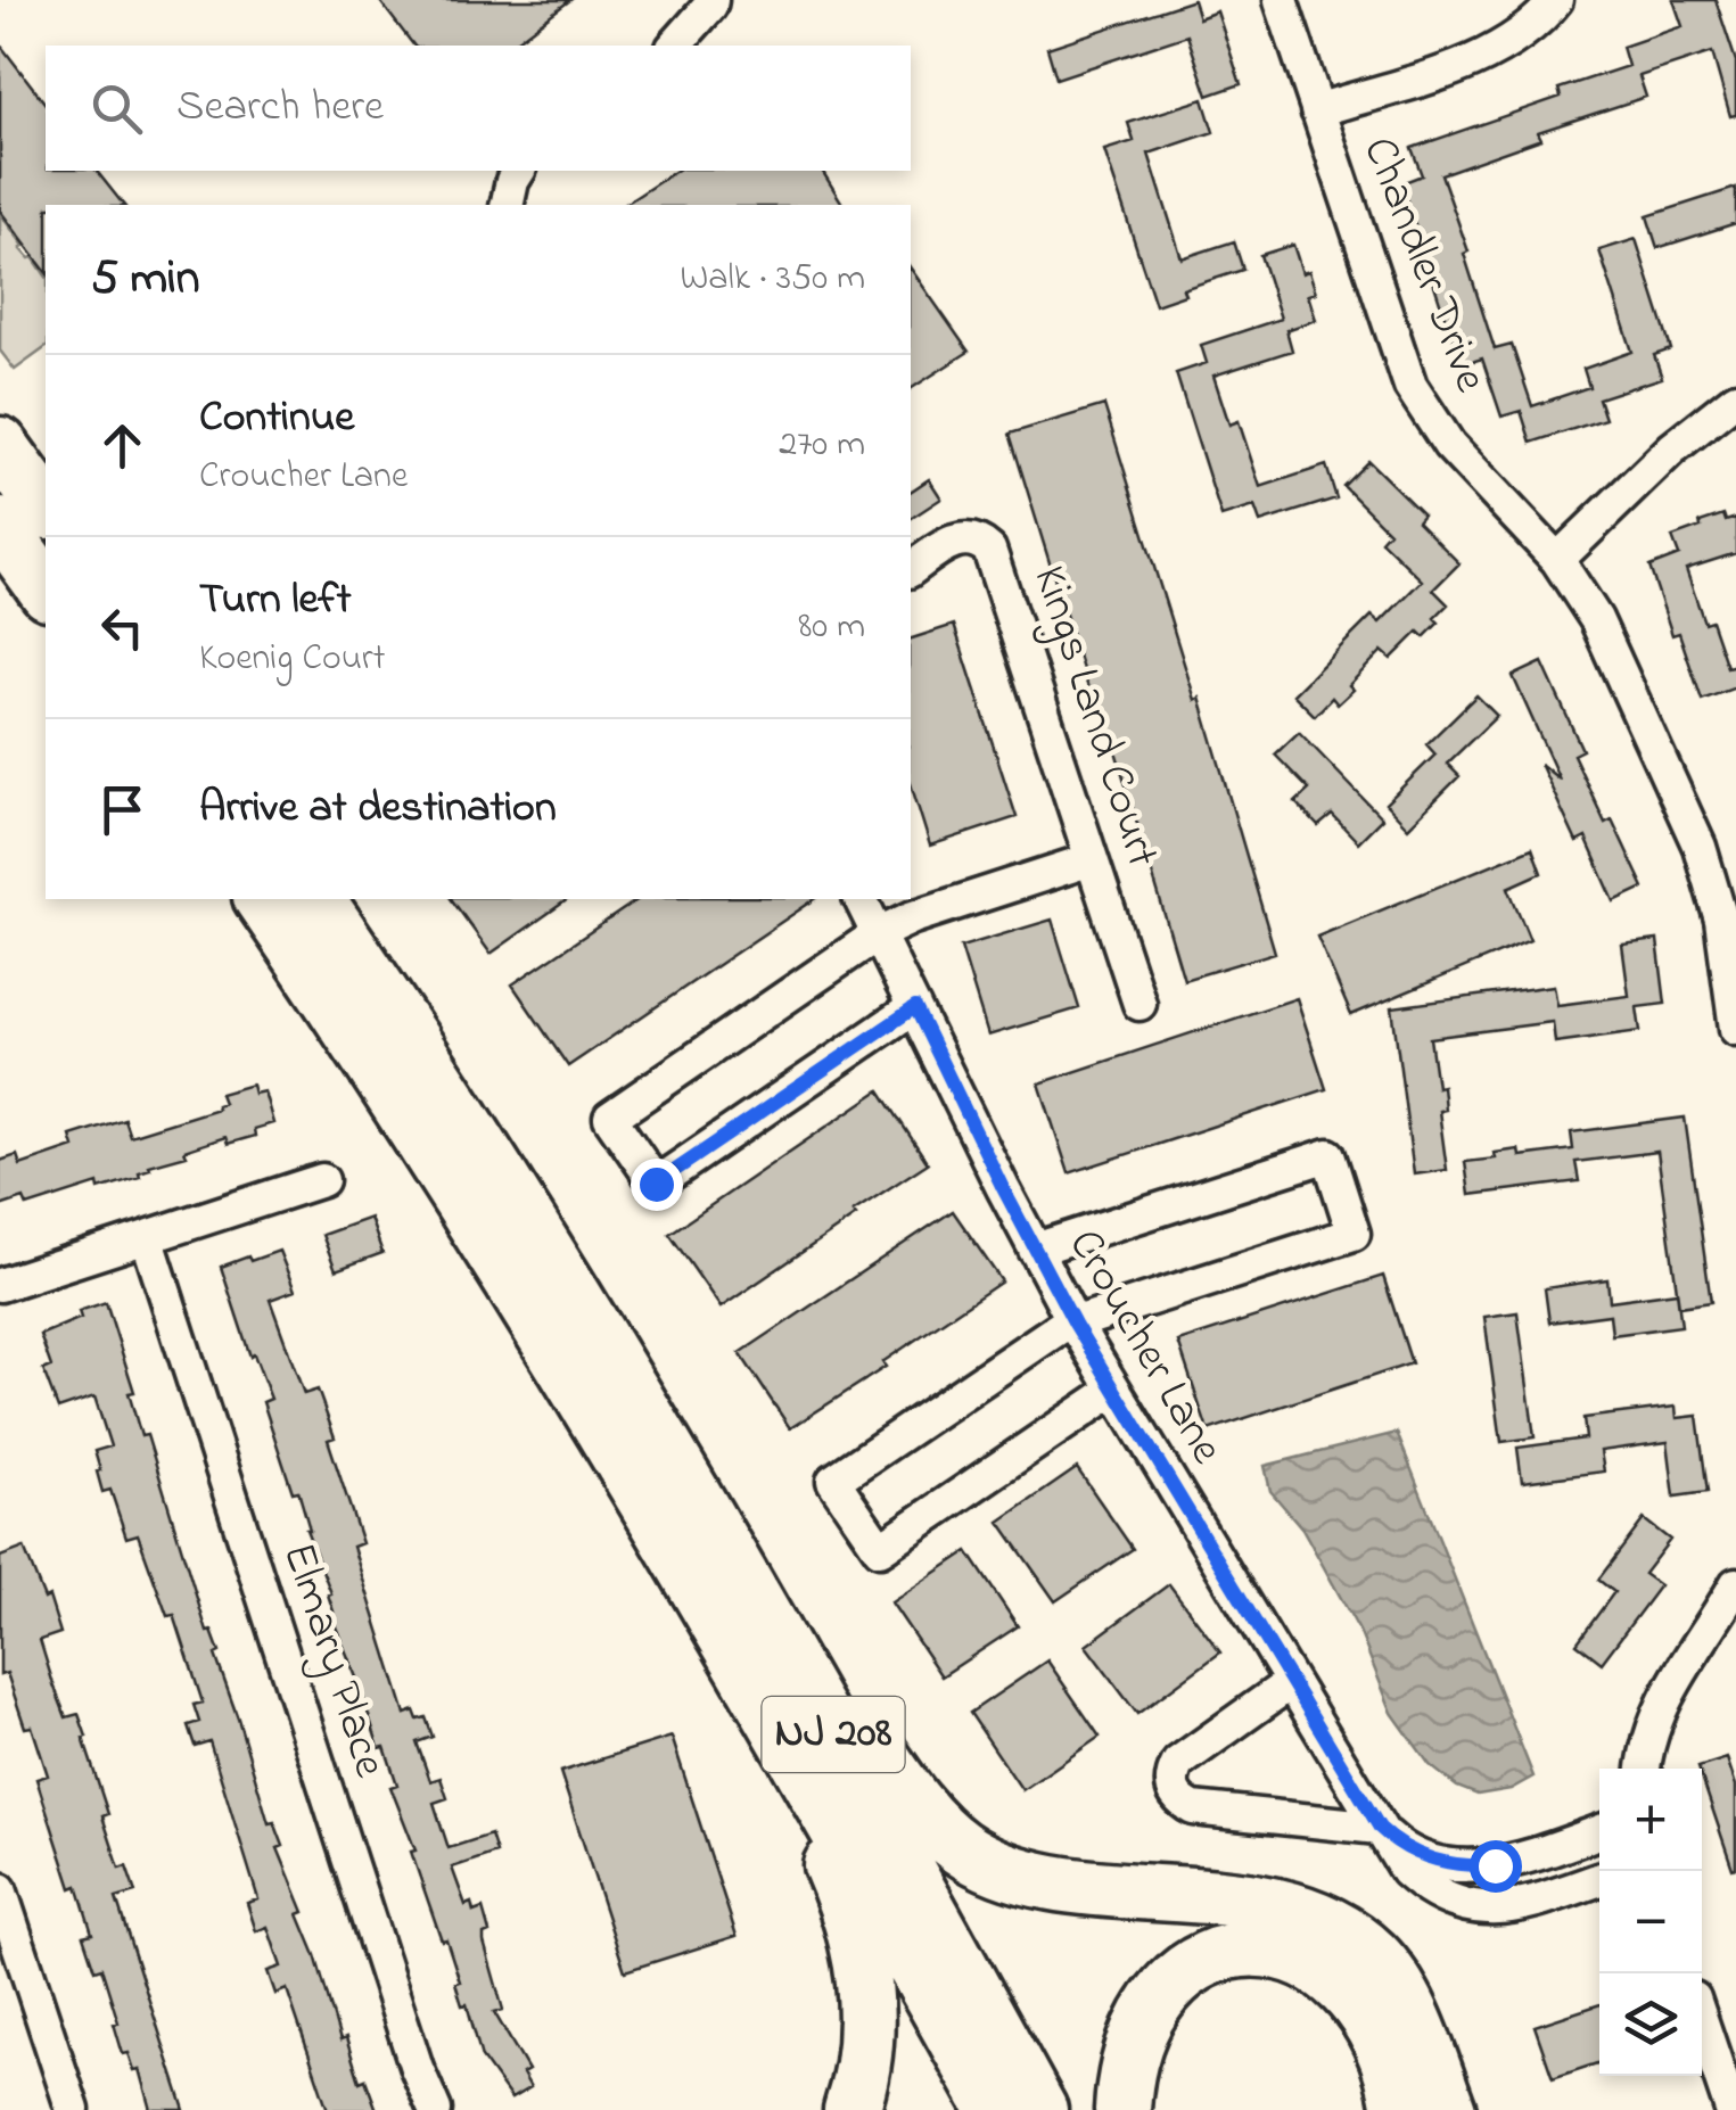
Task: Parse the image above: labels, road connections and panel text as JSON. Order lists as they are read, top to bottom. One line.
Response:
{"streets":{"highway":["NJ 208"],"street":["Chandler Drive","Kings Land Court","Croucher Lane","Elmary Place"]},"page":{"search":"Search here","heading":["5 min","Walk · 350 m"],"list":[["Continue","Croucher Lane","270 m"],["Turn left","Koenig Court","80 m"],"Arrive at destination"],"map_buttons":["+","−"]}}
